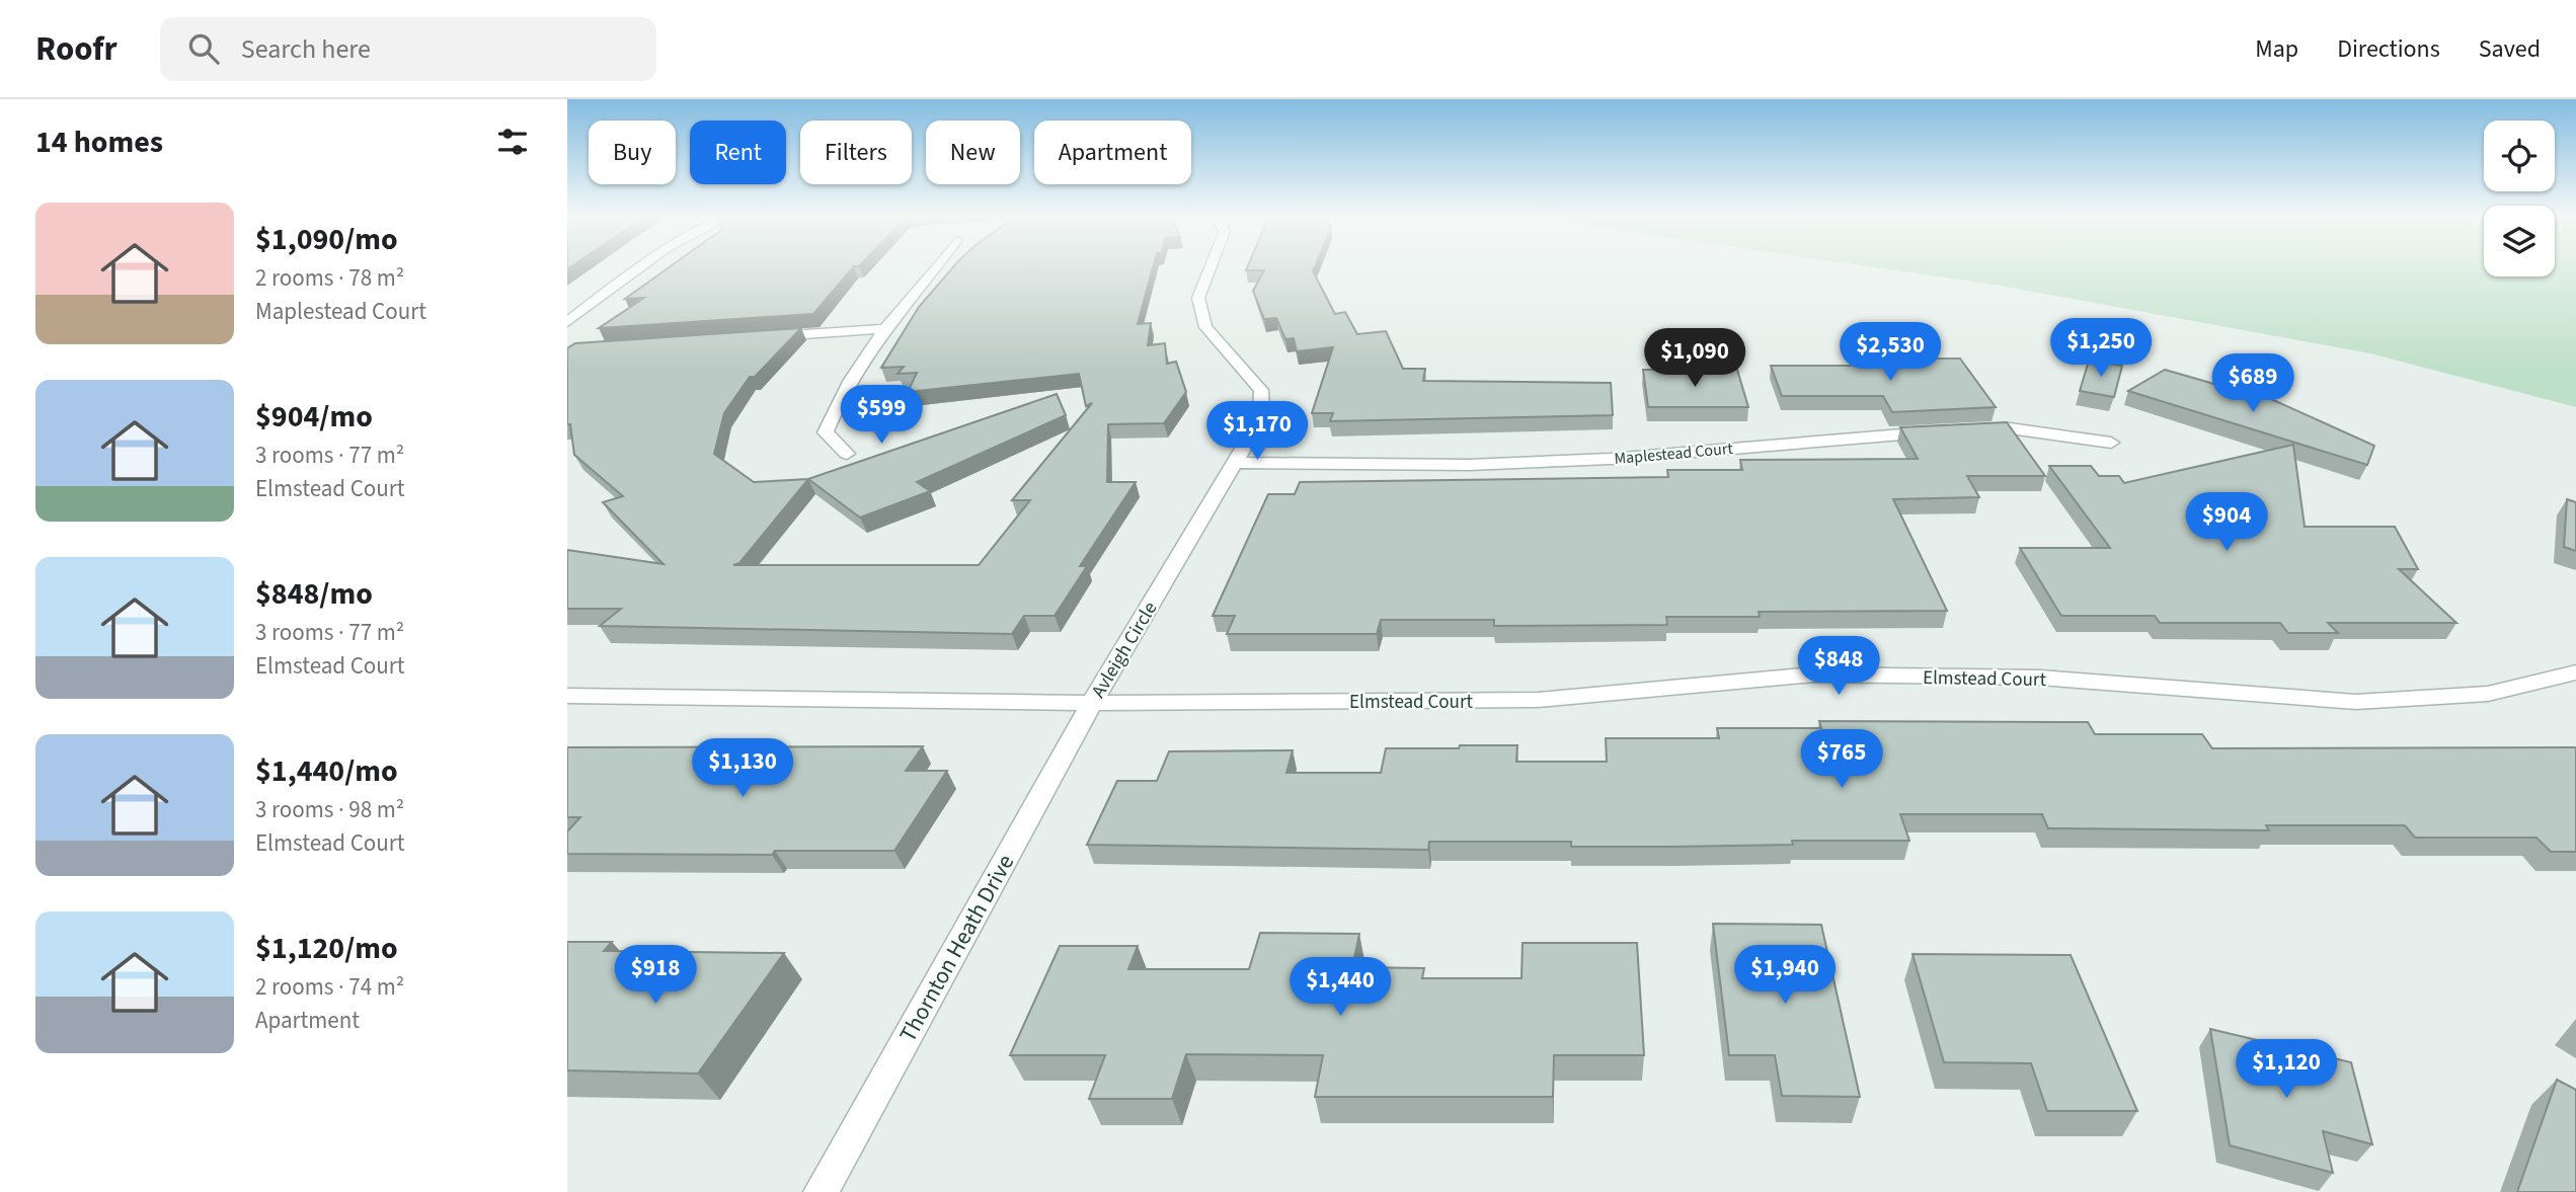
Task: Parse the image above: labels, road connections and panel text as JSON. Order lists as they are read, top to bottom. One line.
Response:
{"streets":{"street":["Maplestead Court","Avleigh Circle","Elmstead Court","Thornton Heath Drive"]},"crossings":[["Maplestead Court","Avleigh Circle"],["Avleigh Circle","Elmstead Court"],["Avleigh Circle","Thornton Heath Drive"],["Elmstead Court","Thornton Heath Drive"]],"page":{"header":"Roofr","search":"Search here","nav":["Map","Directions","Saved"],"heading":"14 homes","chip":["Buy","Rent","Filters","New","Apartment"],"list":[{"name":"$1,090/mo","note":"2 rooms · 78 m² · Maplestead Court"},{"name":"$904/mo","note":"3 rooms · 77 m² · Elmstead Court"},{"name":"$848/mo","note":"3 rooms · 77 m² · Elmstead Court"},{"name":"$1,440/mo","note":"3 rooms · 98 m² · Elmstead Court"},{"name":"$1,120/mo","note":"2 rooms · 74 m² · Apartment"}],"price":["$1,250","$2,530","$1,090","$689","$599","$1,170","$904","$848","$765","$1,130","$918","$1,940","$1,440","$1,120"]}}
